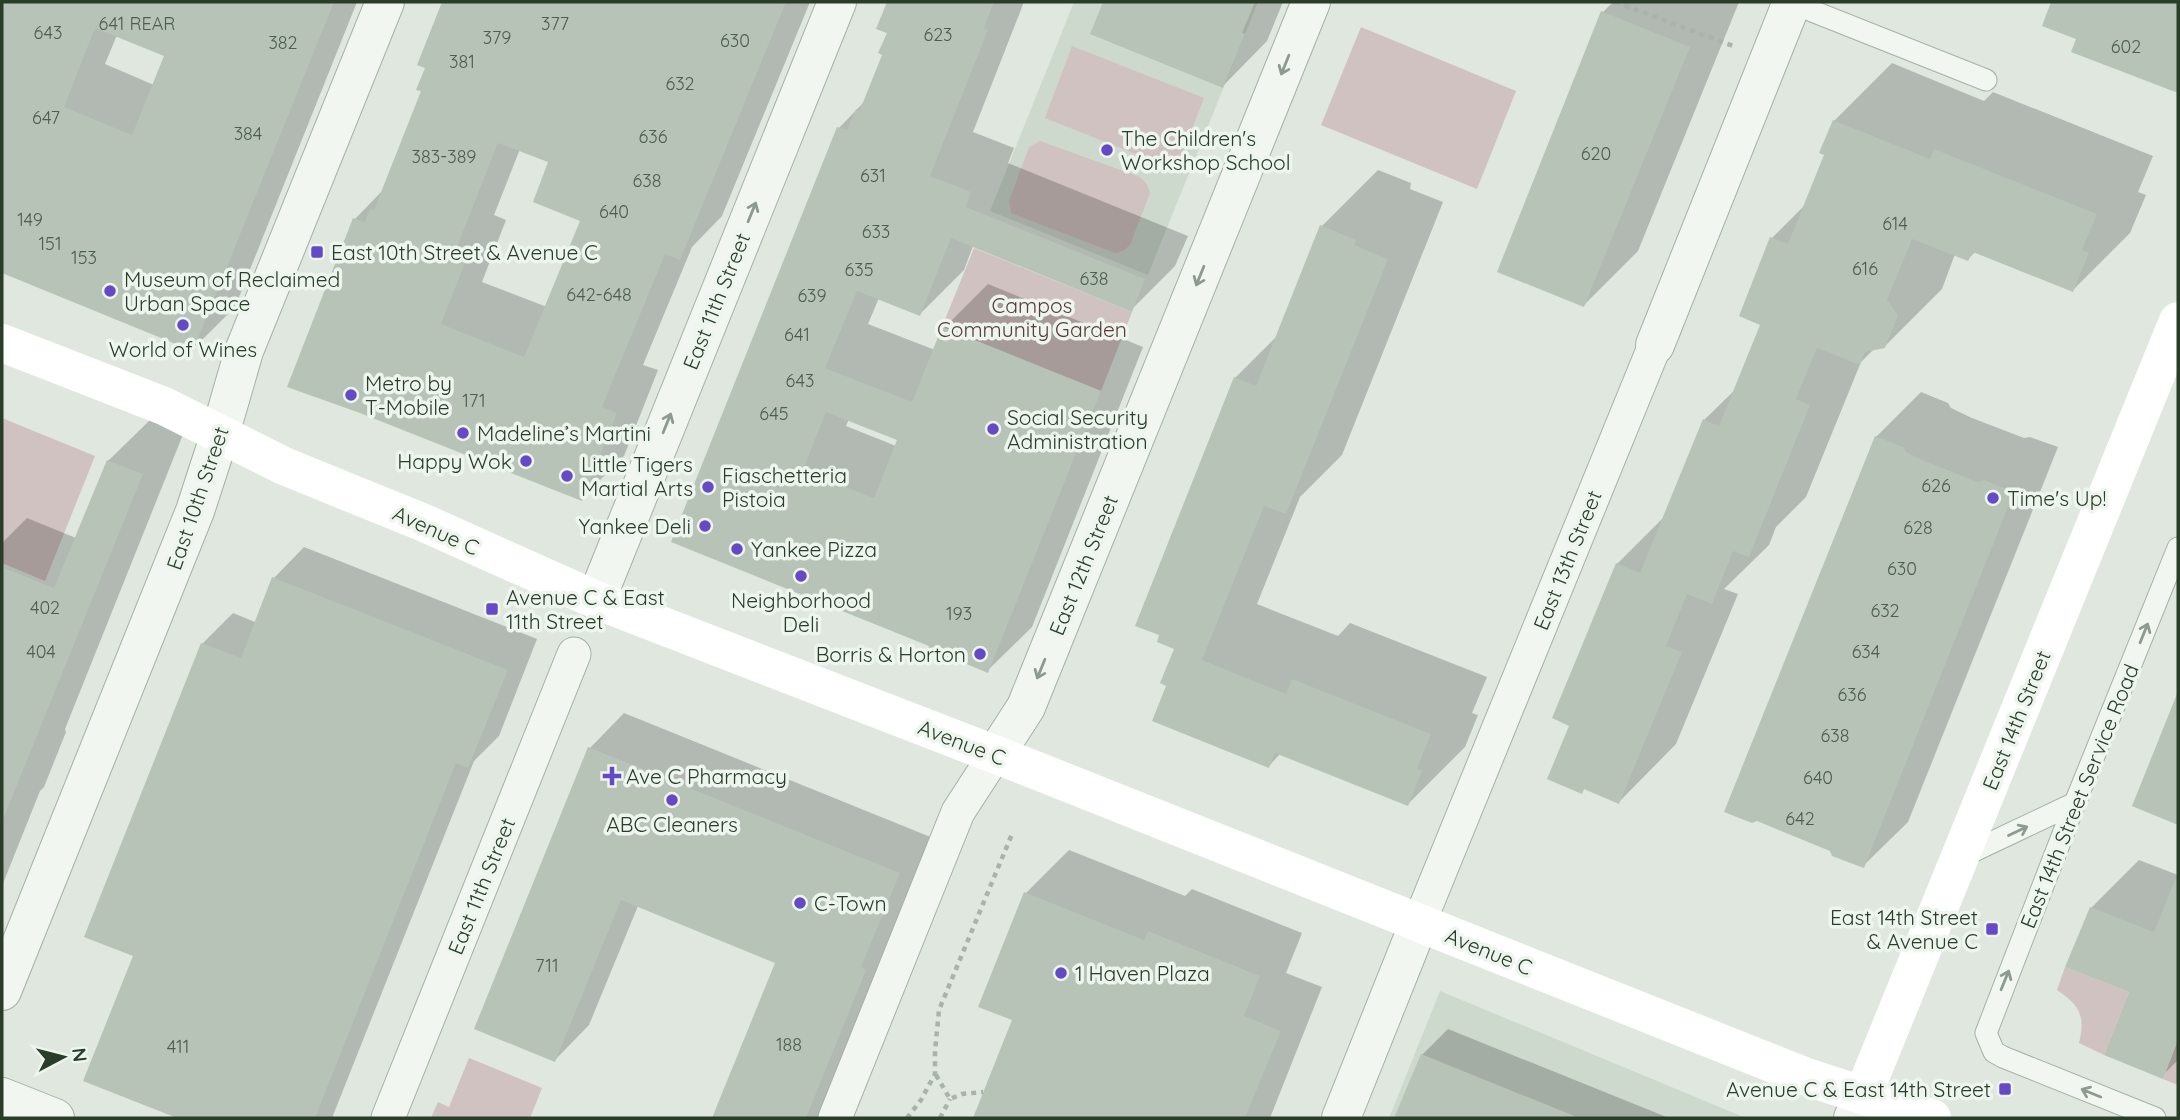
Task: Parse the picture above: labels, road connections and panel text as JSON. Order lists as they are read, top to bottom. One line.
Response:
{"streets":{"main road":["Avenue C","East 14th Street"],"street":["East 11th Street","East 10th Street","East 13th Street","East 12th Street"],"lane":["East 14th Street Service Road"]},"crossings":[["East 11th Street","Avenue C"],["East 10th Street","Avenue C"],["Avenue C","East 13th Street"],["Avenue C","East 12th Street"],["Avenue C","East 14th Street"]],"one_way":["East 11th Street","East 12th Street"],"parks":["Campos Community Garden"],"places":{"other":["The Children's Workshop School","Museum of Reclaimed Urban Space","World of Wines","Metro by T-Mobile","Social Security Administration","Madeline’s Martini","Happy Wok","Little Tigers Martial Arts","Fiaschetteria Pistoia","Time's Up!","Yankee Deli","Yankee Pizza","Neighborhood Deli","Borris & Horton","ABC Cleaners","C-Town","1 Haven Plaza"],"transit":["East 10th Street & Avenue C","Avenue C & East 11th Street","East 14th Street & Avenue C","Avenue C & East 14th Street"],"health":["Ave C Pharmacy"]},"house_numbers":["641 REAR","377","643","623","379","630","382","602","381","632","647","384","636","620","383-389","631","638","640","149","614","633","151","153","616","635","638","642-648","639","641","643","171","645","626","628","630","402","632","193","404","634","636","638","640","642","711","188","411"],"north":"right"}
